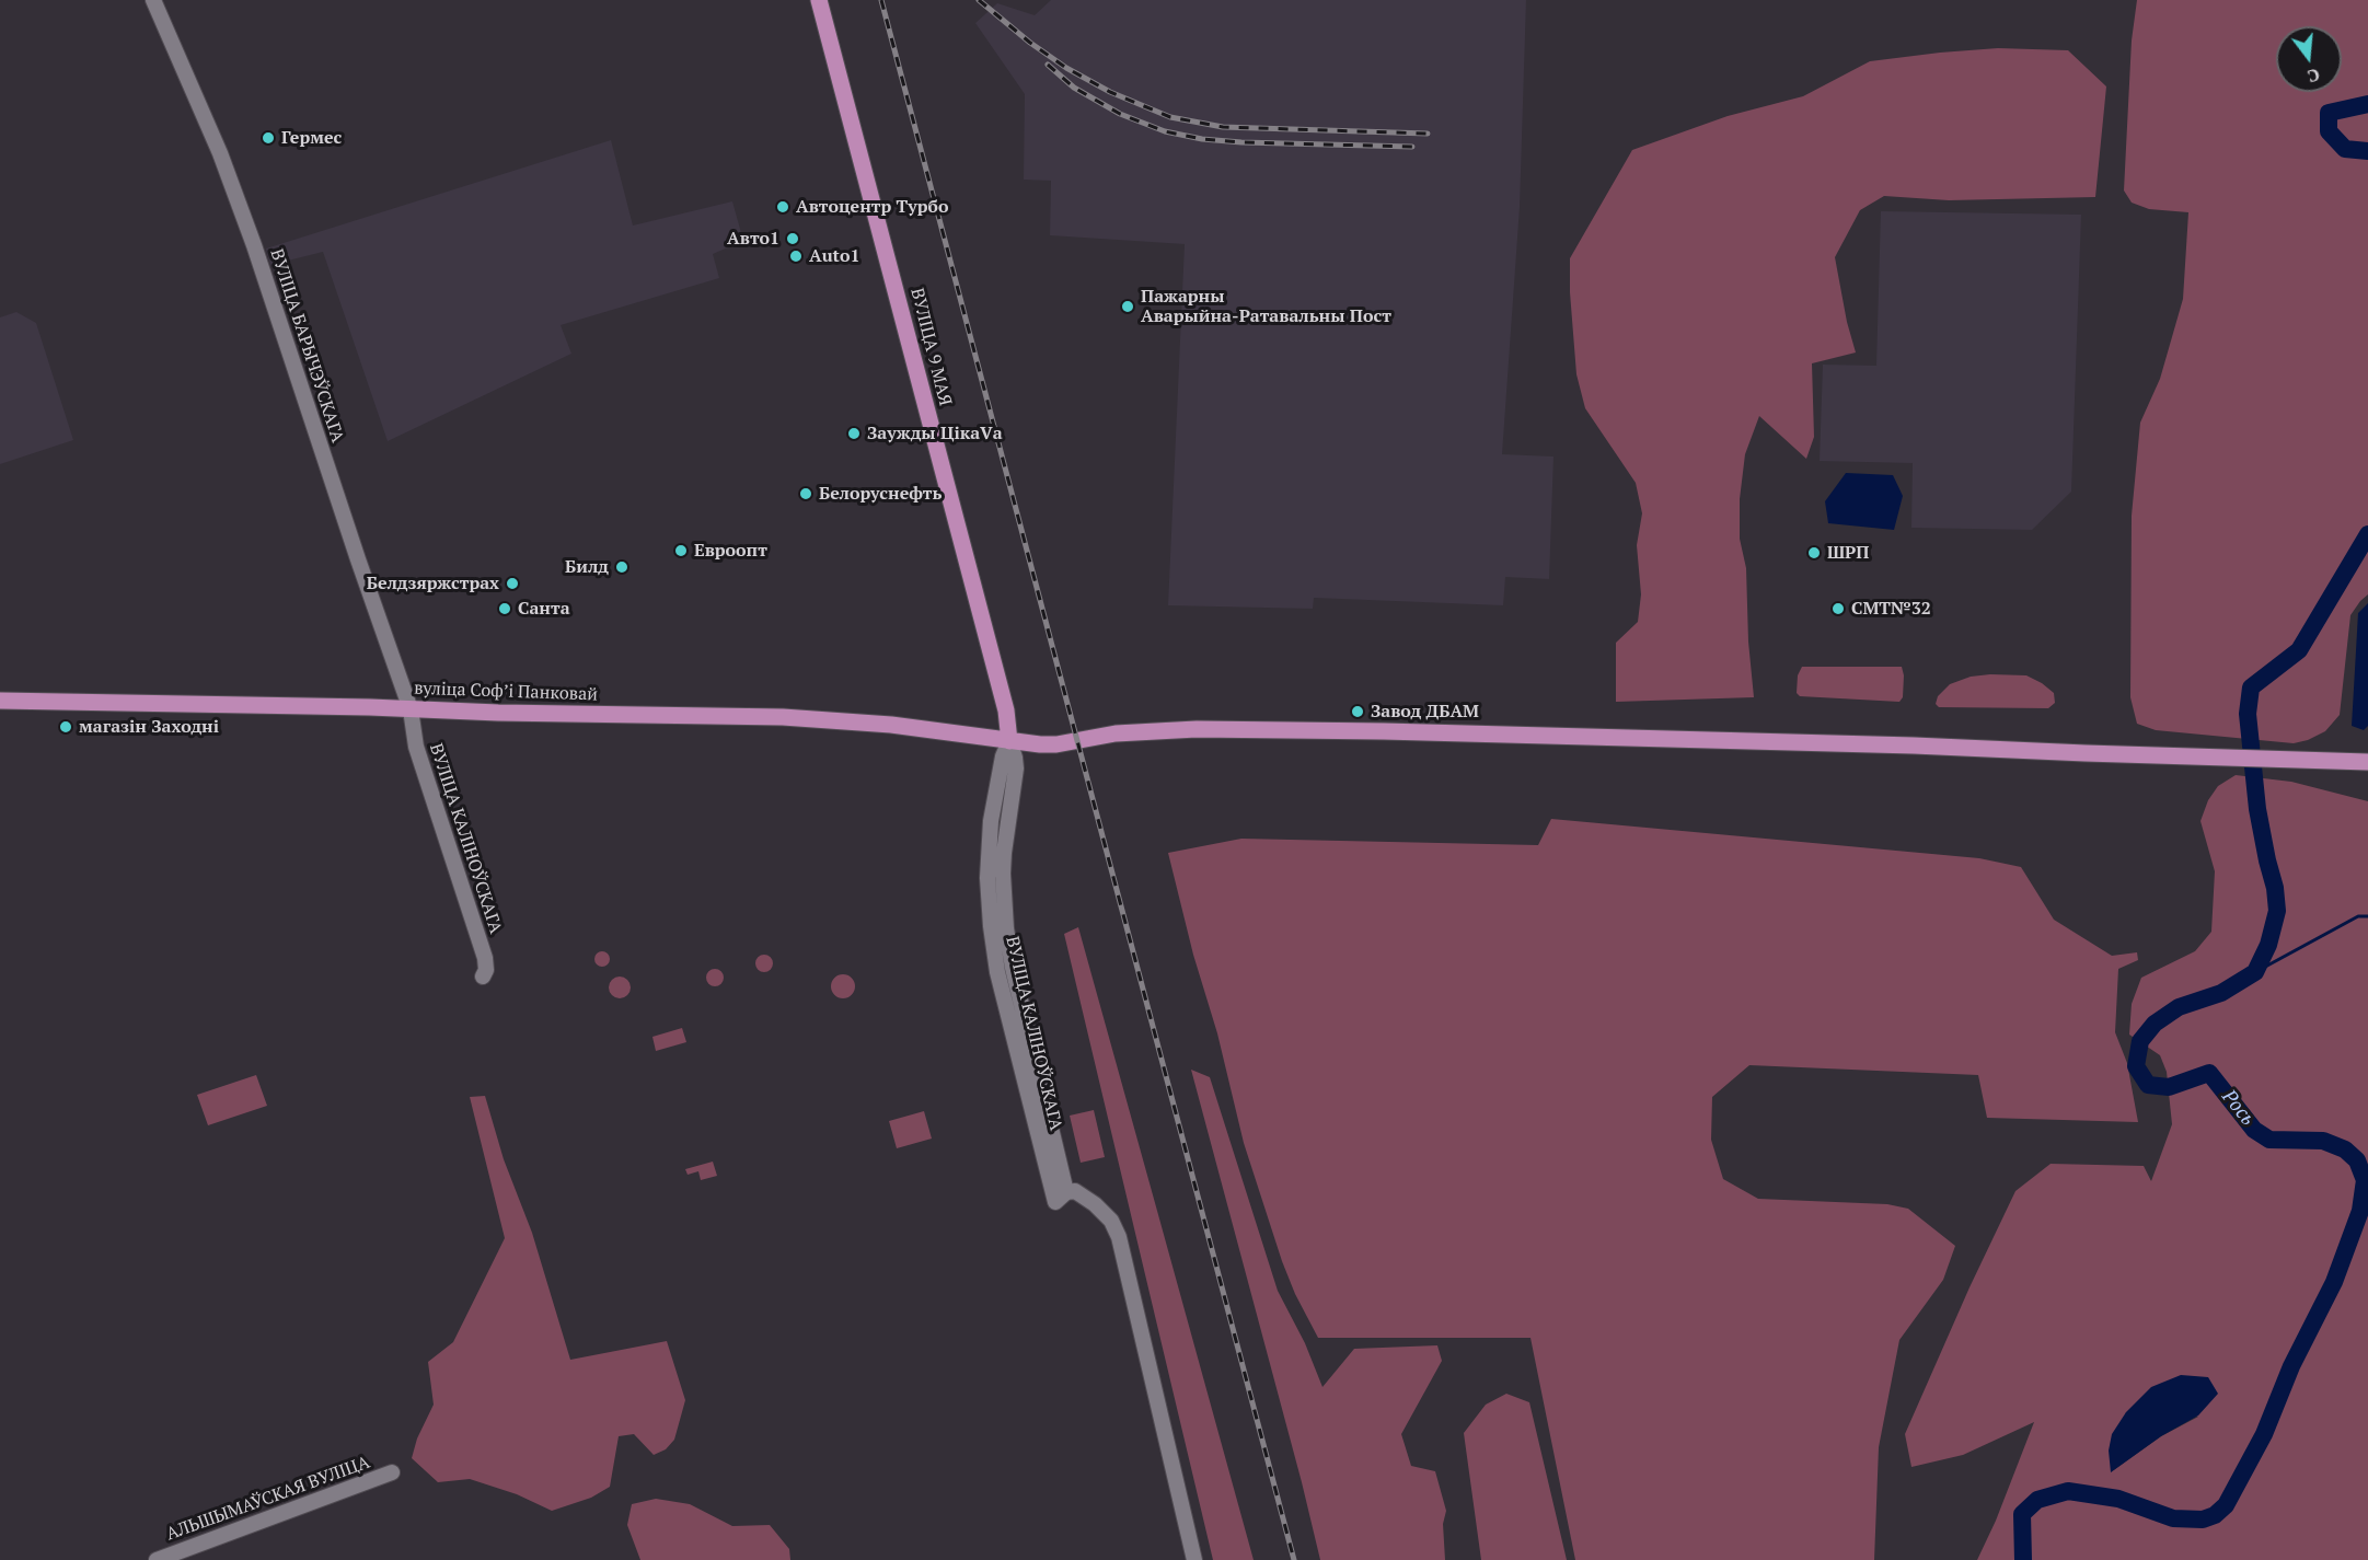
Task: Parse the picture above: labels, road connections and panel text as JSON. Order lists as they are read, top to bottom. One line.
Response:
{"streets":{"main road":["ВУЛІЦА 9 МАЯ","вуліца Софʼі Панковай"],"street":["ВУЛІЦА БАРЫЧЭЎСКАГА","ВУЛІЦА КАЛІНОЎСКАГА","АЛЬШЫМАЎСКАЯ ВУЛІЦА"]},"crossings":[["ВУЛІЦА БАРЫЧЭЎСКАГА","вуліца Софʼі Панковай"],["ВУЛІЦА БАРЫЧЭЎСКАГА","ВУЛІЦА КАЛІНОЎСКАГА"],["ВУЛІЦА 9 МАЯ","вуліца Софʼі Панковай"],["ВУЛІЦА 9 МАЯ","ВУЛІЦА КАЛІНОЎСКАГА"],["вуліца Софʼі Панковай","ВУЛІЦА КАЛІНОЎСКАГА"]],"water":["Рось"],"places":["Гермес","Автоцентр Турбо","Авто1","Auto1","Пажарны Аварыйна-Ратавальны Пост","Заужды ЦікаVа","Белоруснефть","Евроопт","ШРП","Билд","Белдзяржстрах","Санта","СМТ№32","Завод ДБАМ","магазін Заходні"],"north":"bottom"}
